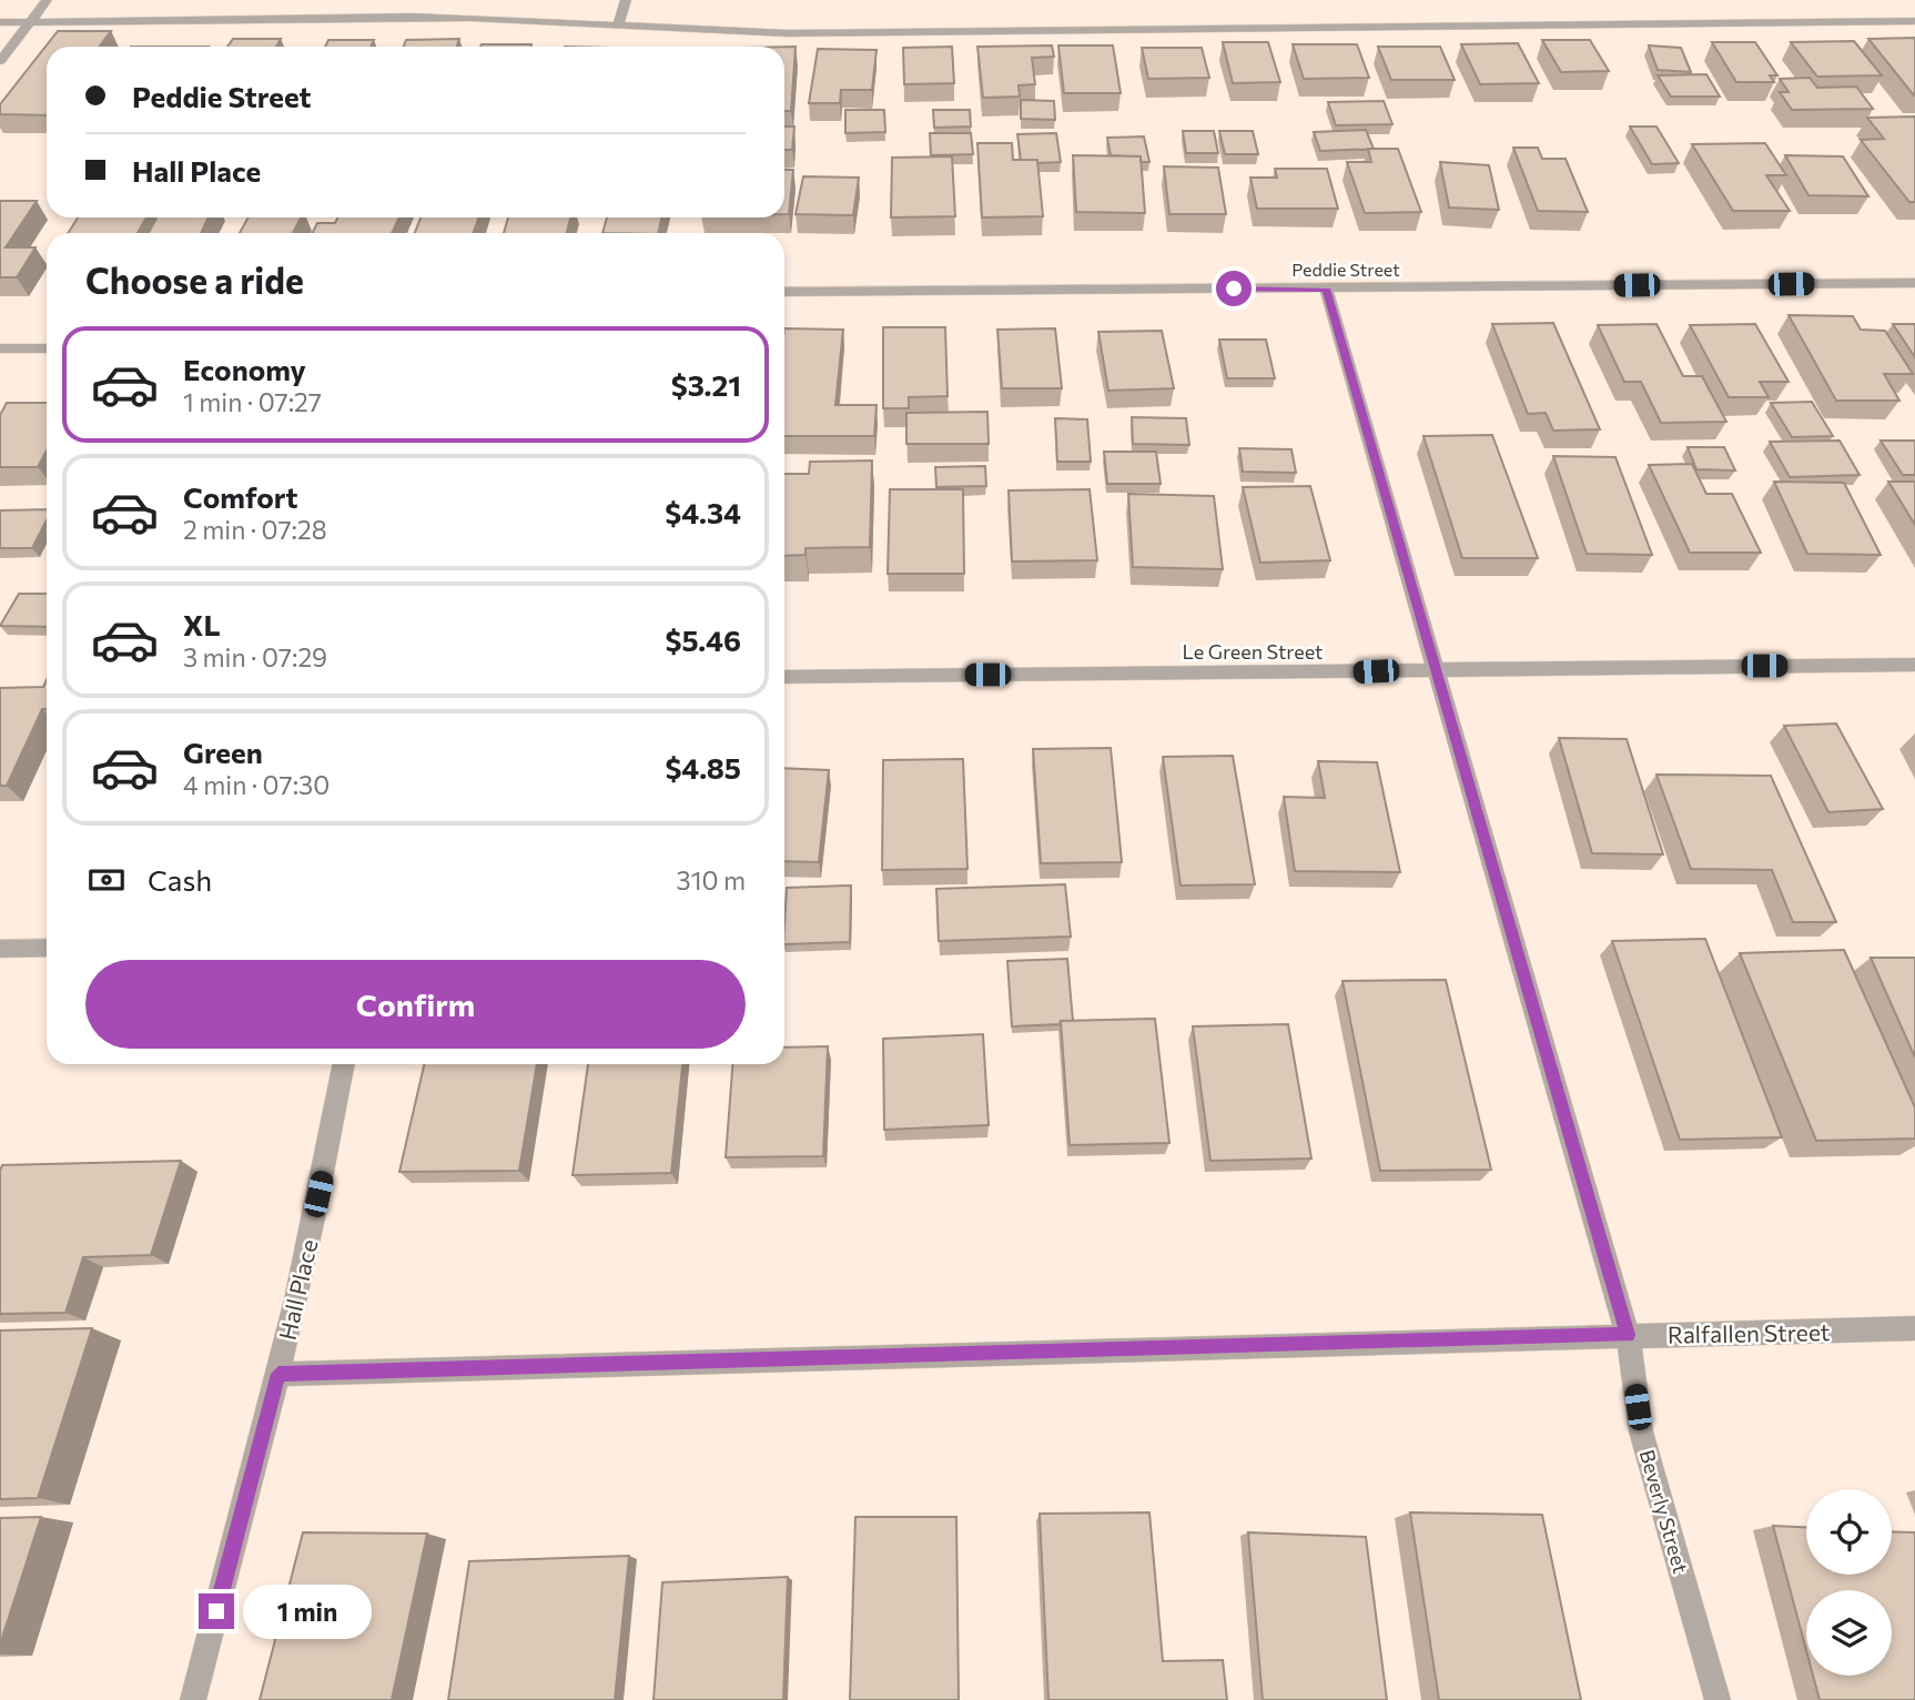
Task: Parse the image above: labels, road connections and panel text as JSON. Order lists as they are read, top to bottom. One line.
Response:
{"streets":{"street":["Peddie Street","Le Green Street","Hall Place","Ralfallen Street","Beverly Street"]},"crossings":[["Peddie Street","Beverly Street"],["Le Green Street","Beverly Street"],["Hall Place","Ralfallen Street"],["Ralfallen Street","Beverly Street"]],"page":{"banner":["Peddie Street","Hall Place"],"heading":"Choose a ride","list":[{"name":"Economy","note":"1 min · 07:27","value":"$3.21"},{"name":"Comfort","note":"2 min · 07:28","value":"$4.34"},{"name":"XL","note":"3 min · 07:29","value":"$5.46"},{"name":"Green","note":"4 min · 07:30","value":"$4.85"}],"pay":["Cash","310 m"],"buttons":"Confirm","bubble":"1 min"}}
